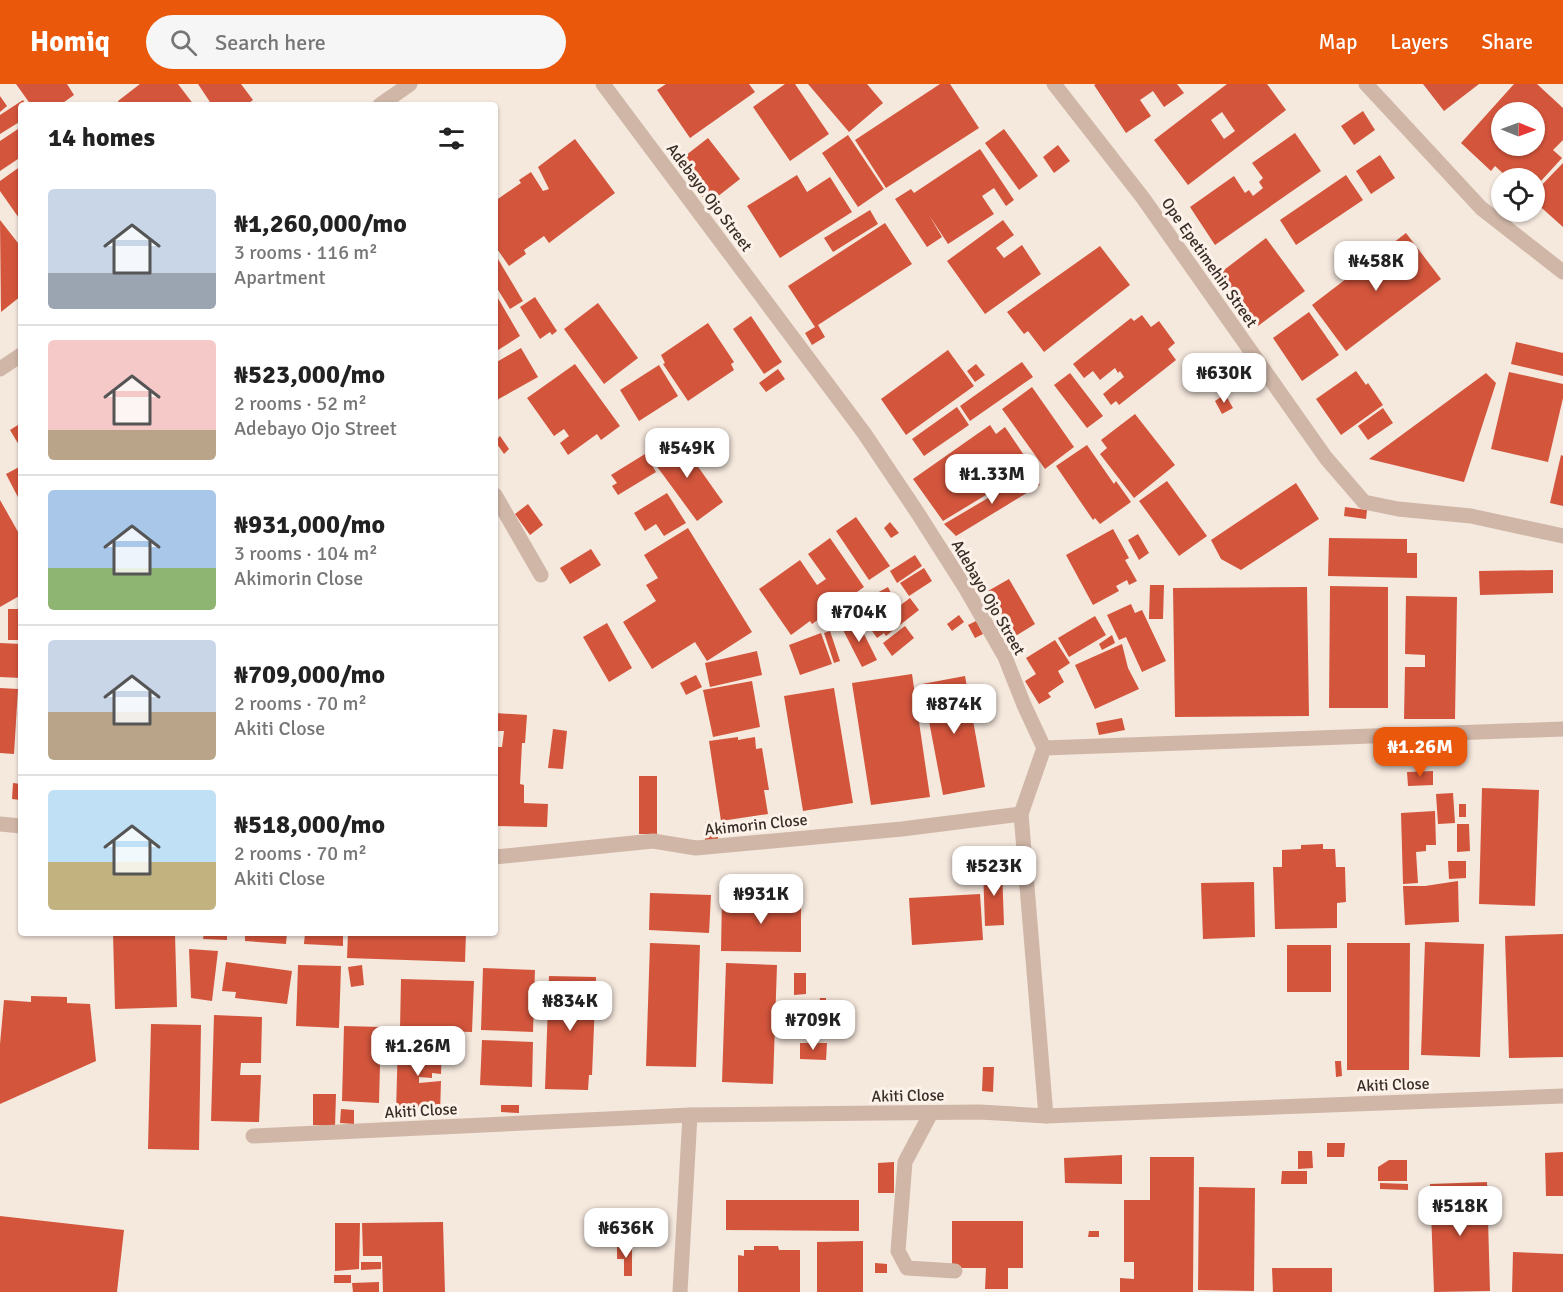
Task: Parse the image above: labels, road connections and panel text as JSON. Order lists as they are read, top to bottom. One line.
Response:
{"streets":{"street":["Adebayo Ojo Street","Ope Epetimehin Street","Akimorin Close","Akiti Close"]},"north":"right","page":{"header":"Homiq","search":"Search here","nav":["Map","Layers","Share"],"heading":"14 homes","list":[{"name":"₦1,260,000/mo","note":"3 rooms · 116 m² · Apartment"},{"name":"₦523,000/mo","note":"2 rooms · 52 m² · Adebayo Ojo Street"},{"name":"₦931,000/mo","note":"3 rooms · 104 m² · Akimorin Close"},{"name":"₦709,000/mo","note":"2 rooms · 70 m² · Akiti Close"},{"name":"₦518,000/mo","note":"2 rooms · 70 m² · Akiti Close"}],"price":["₦458K","₦630K","₦549K","₦1.33M","₦704K","₦874K","₦1.26M","₦523K","₦931K","₦834K","₦709K","₦1.26M","₦518K","₦636K"]}}
